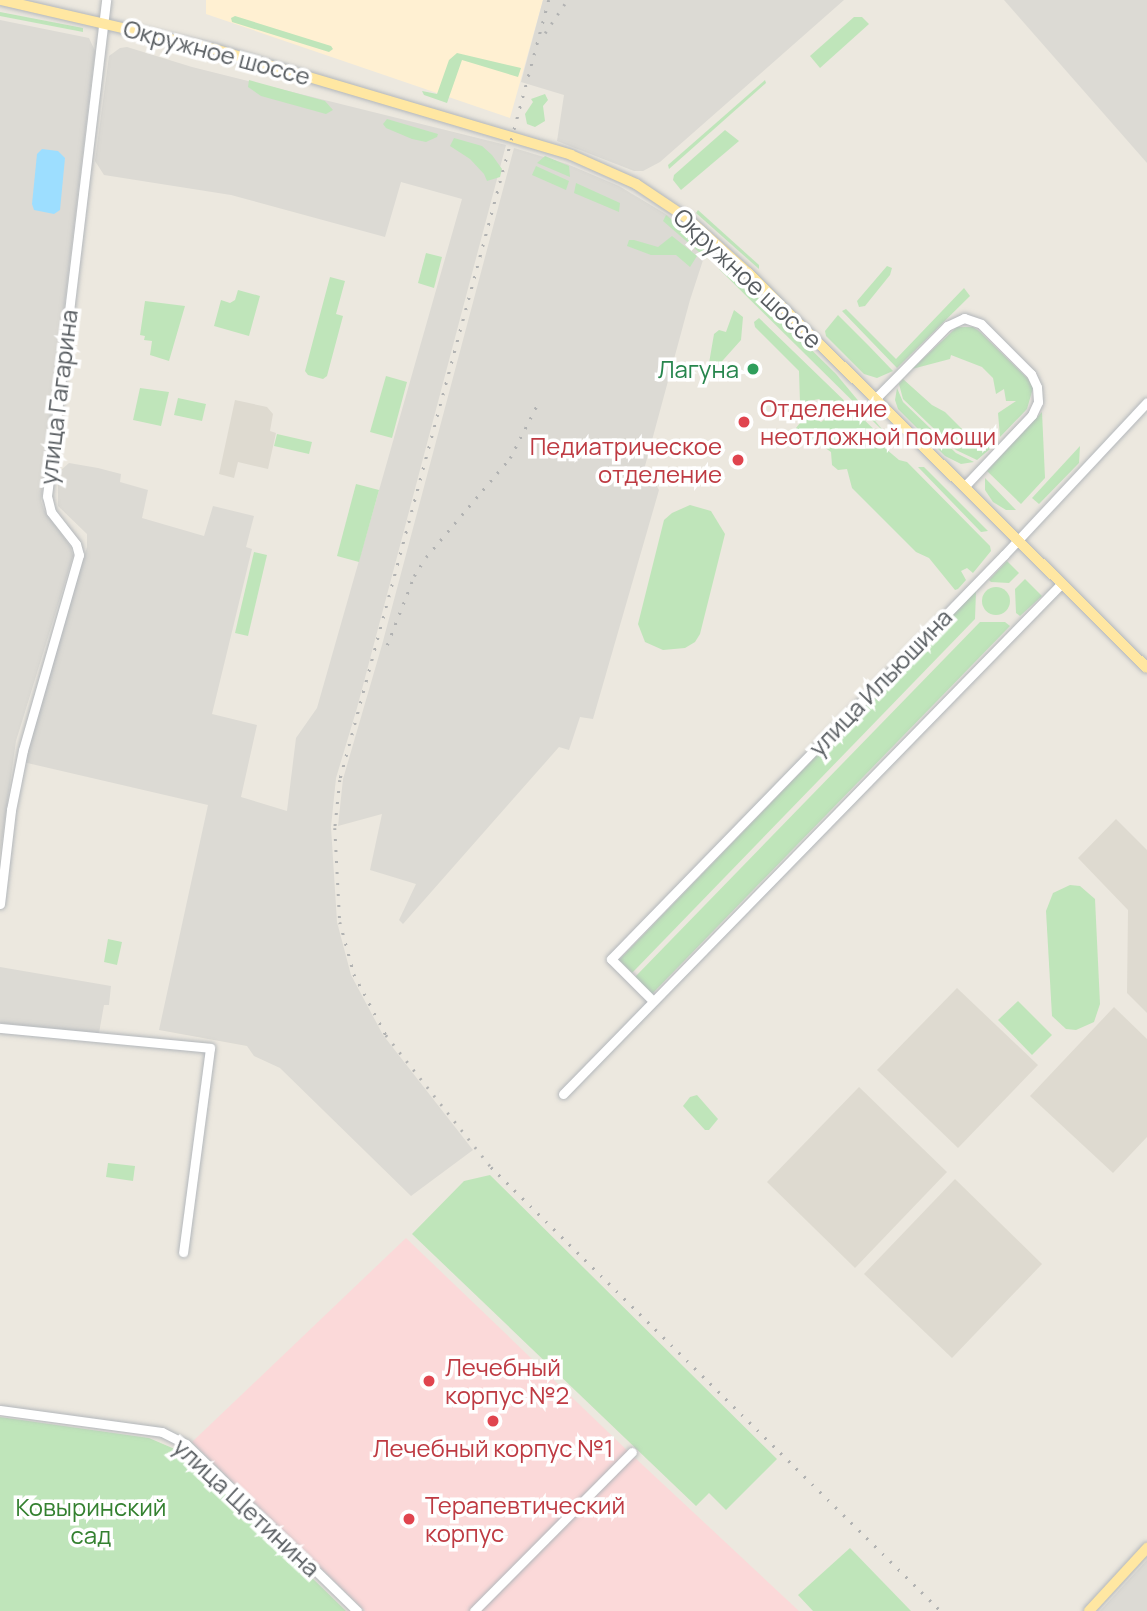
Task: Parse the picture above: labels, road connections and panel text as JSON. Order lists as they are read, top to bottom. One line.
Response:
{"streets":{"main road":["Окружное шоссе"],"street":["улица Гагарина","улица Ильюшина","улица Щетинина"]},"crossings":[["Окружное шоссе","улица Гагарина"],["Окружное шоссе","улица Ильюшина"]],"parks":["Ковыринский сад"],"places":["Лагуна","Отделение неотложной помощи","Педиатрическое отделение","Лечебный корпус №2","Лечебный корпус №1","Терапевтический корпус"]}
